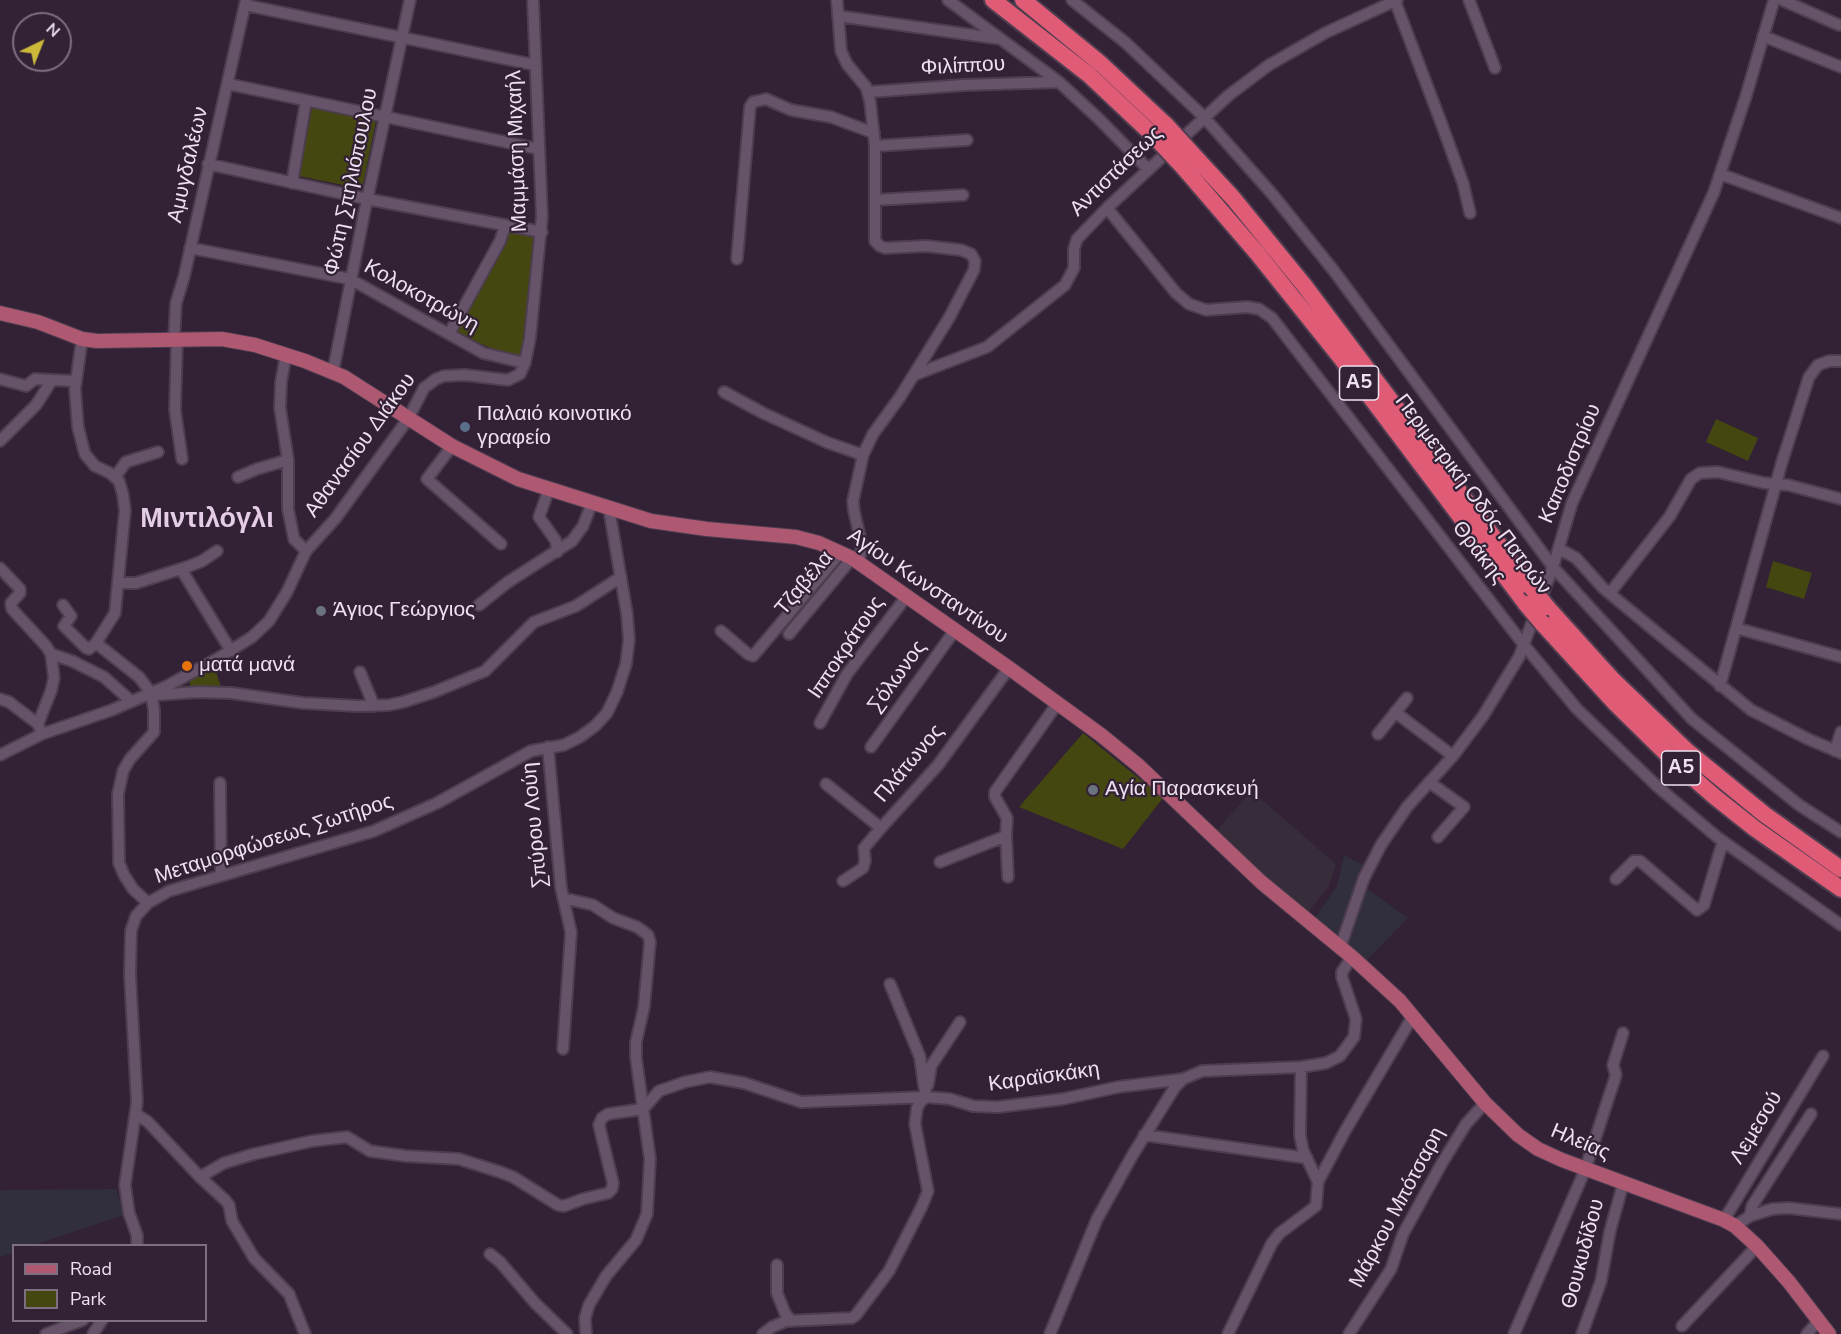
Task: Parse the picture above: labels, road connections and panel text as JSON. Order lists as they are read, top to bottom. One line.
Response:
{"streets":{"highway":["Α5","Περιμετρική Οδός Πατρών"],"main road":["Αγίου Κωνσταντίνου","Ηλείας"],"street":["Φιλίππου","Μαμμάση Μιχαήλ","Αμυγδαλέων","Αντιστάσεως","Φώτη Σπηλιόπουλου","Κολοκοτρώνη","Αθανασίου Διάκου","Καποδιστρίου","Θράκης","Τζαβέλα","Ιπποκράτους","Σόλωνος","Πλάτωνος","Σπύρου Λούη","Μεταμορφώσεως Σωτήρος","Καραϊσκάκη","Λεμεσού","Μάρκου Μπότσαρη","Θουκυδίδου"]},"crossings":[["Μαμμάση Μιχαήλ","Κολοκοτρώνη"],["Μαμμάση Μιχαήλ","Αθανασίου Διάκου"],["Αμυγδαλέων","Κολοκοτρώνη"],["Αμυγδαλέων","Αγίου Κωνσταντίνου"],["Αντιστάσεως","Θράκης"],["Φώτη Σπηλιόπουλου","Κολοκοτρώνη"],["Φώτη Σπηλιόπουλου","Αγίου Κωνσταντίνου"],["Κολοκοτρώνη","Αθανασίου Διάκου"],["Αθανασίου Διάκου","Αγίου Κωνσταντίνου"],["Καποδιστρίου","Θράκης"],["Καποδιστρίου","Αγίου Κωνσταντίνου"],["Καποδιστρίου","Ηλείας"],["Τζαβέλα","Αγίου Κωνσταντίνου"],["Αγίου Κωνσταντίνου","Ιπποκράτους"],["Αγίου Κωνσταντίνου","Σόλωνος"],["Αγίου Κωνσταντίνου","Πλάτωνος"],["Αγίου Κωνσταντίνου","Μεταμορφώσεως Σωτήρος"],["Αγίου Κωνσταντίνου","Ηλείας"],["Σπύρου Λούη","Μεταμορφώσεως Σωτήρος"],["Καραϊσκάκη","Ηλείας"],["Λεμεσού","Ηλείας"],["Ηλείας","Μάρκου Μπότσαρη"],["Ηλείας","Θουκυδίδου"]],"districts":["Μιντιλόγλι"],"places":["Παλαιό κοινοτικό γραφείο","Άγιος Γεώργιος","ματά μανά","Αγία Παρασκευή"],"legend":["Road","Park"],"north":"top right"}
